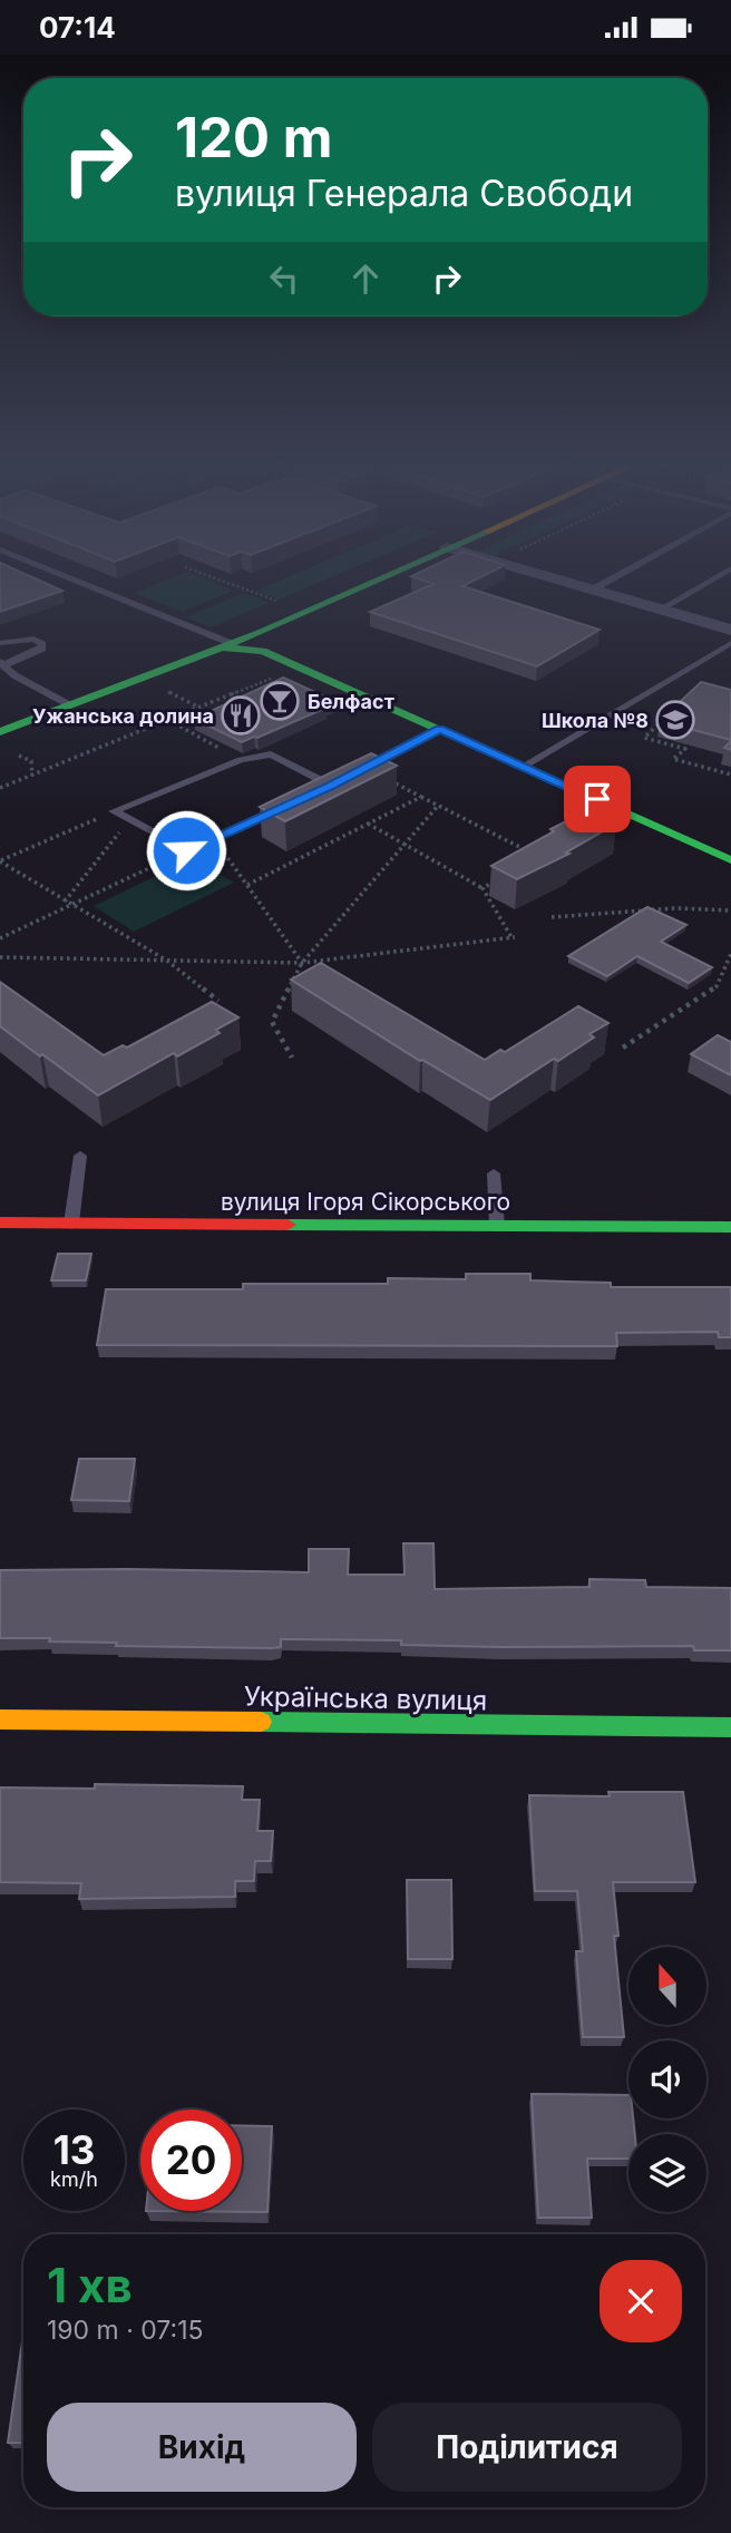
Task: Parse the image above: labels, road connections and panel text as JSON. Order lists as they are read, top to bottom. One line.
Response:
{"streets":{"street":["вулиця Ігоря Сікорського","Українська вулиця"]},"places":{"bar":["Белфаст"],"restaurant":["Ужанська долина"],"school or university":["Школа №8"]},"north":"top","page":{"status":"07:14","turn":["120 m","вулиця Генерала Свободи"],"speed":"13 km/h","limit":"20","heading":["1 хв","190 m · 07:15"],"buttons":["Вихід","Поділитися"]}}
